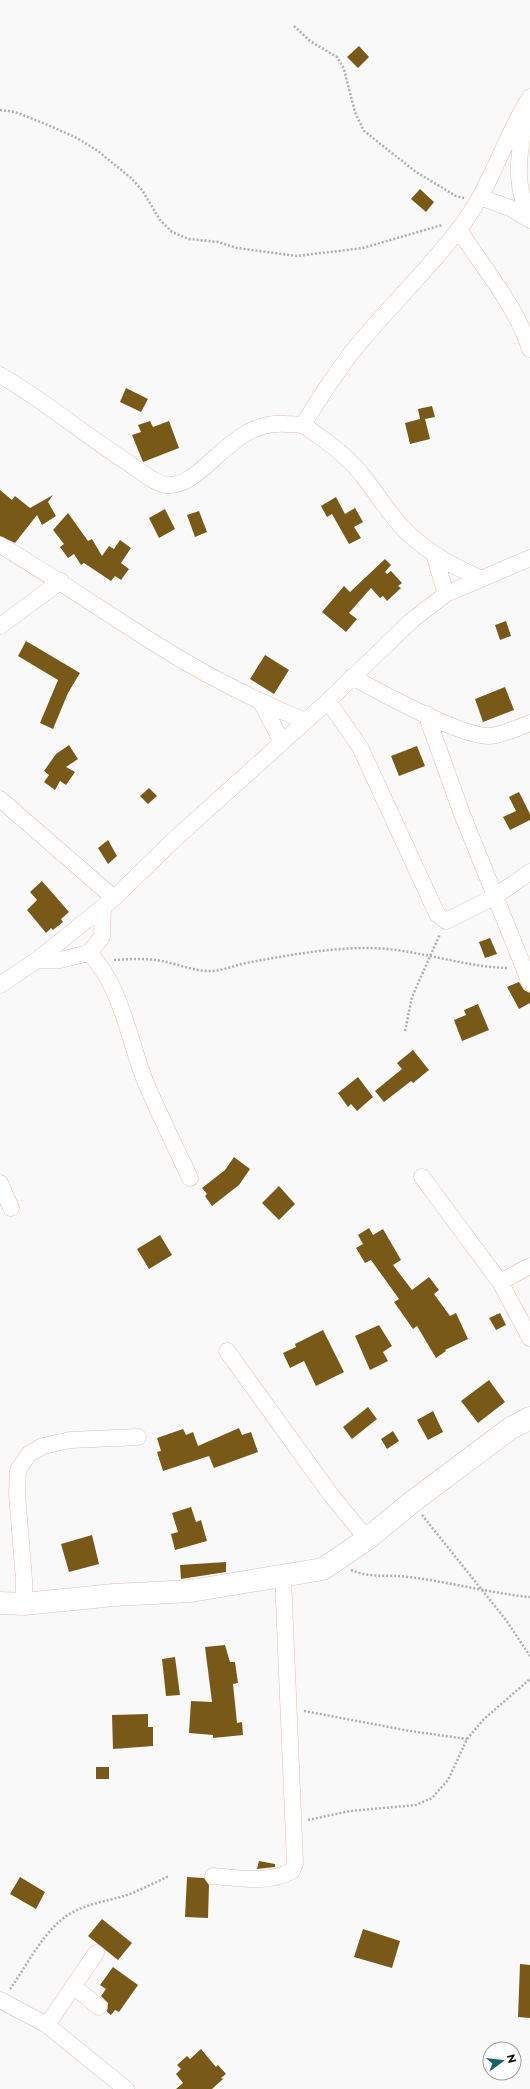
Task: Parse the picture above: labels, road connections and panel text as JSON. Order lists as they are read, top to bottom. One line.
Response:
{"north":"right"}
